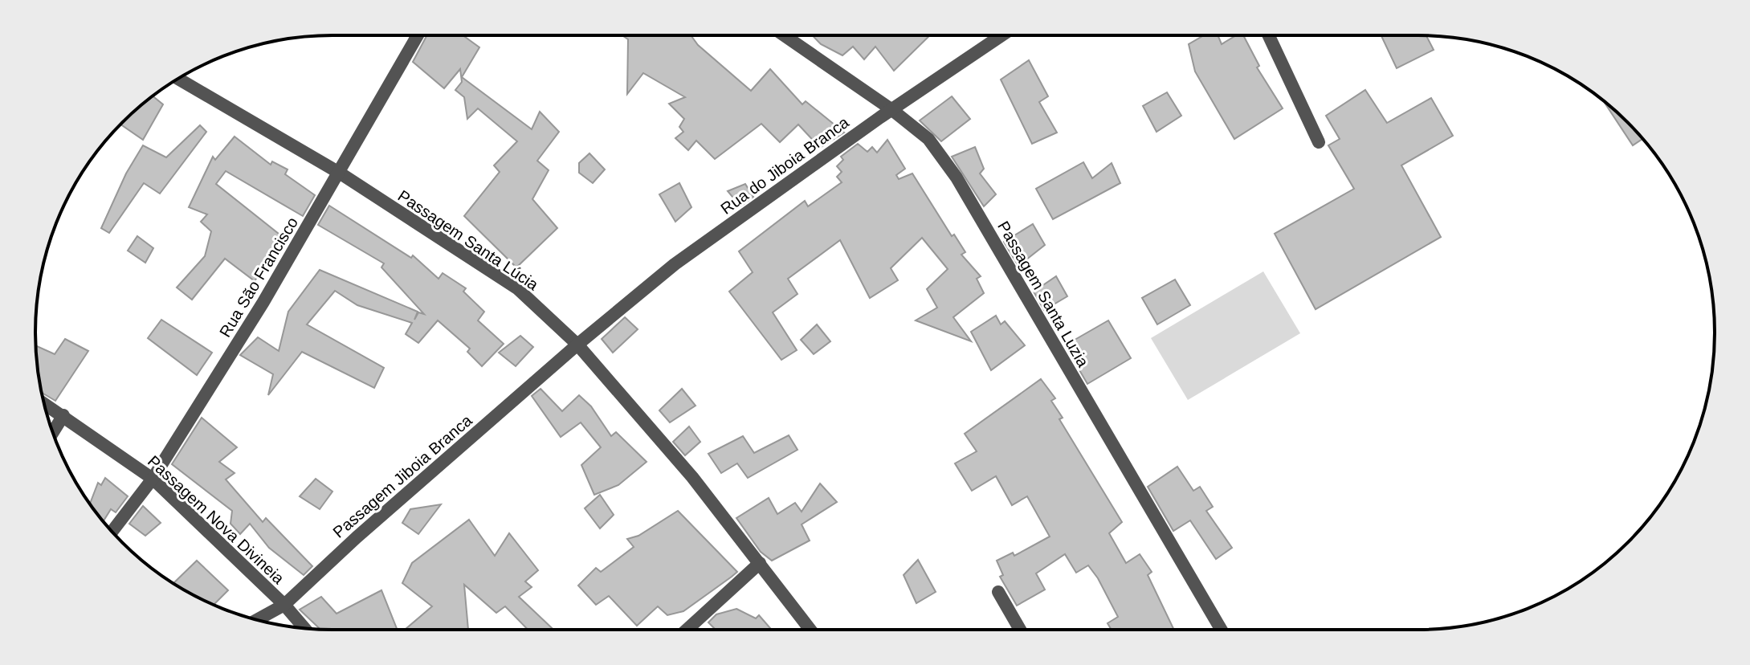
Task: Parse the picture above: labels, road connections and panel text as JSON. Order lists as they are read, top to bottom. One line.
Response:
{"streets":{"street":["Rua do Jiboia Branca","Passagem Santa Lúcia","Rua São Francisco","Passagem Santa Luzia","Passagem Jiboia Branca","Passagem Nova Divineia"]},"crossings":[["Rua do Jiboia Branca","Passagem Santa Lúcia"],["Rua do Jiboia Branca","Passagem Santa Luzia"],["Rua do Jiboia Branca","Passagem Jiboia Branca"],["Passagem Santa Lúcia","Rua São Francisco"],["Passagem Santa Lúcia","Passagem Jiboia Branca"],["Rua São Francisco","Passagem Nova Divineia"],["Passagem Jiboia Branca","Passagem Nova Divineia"]]}
